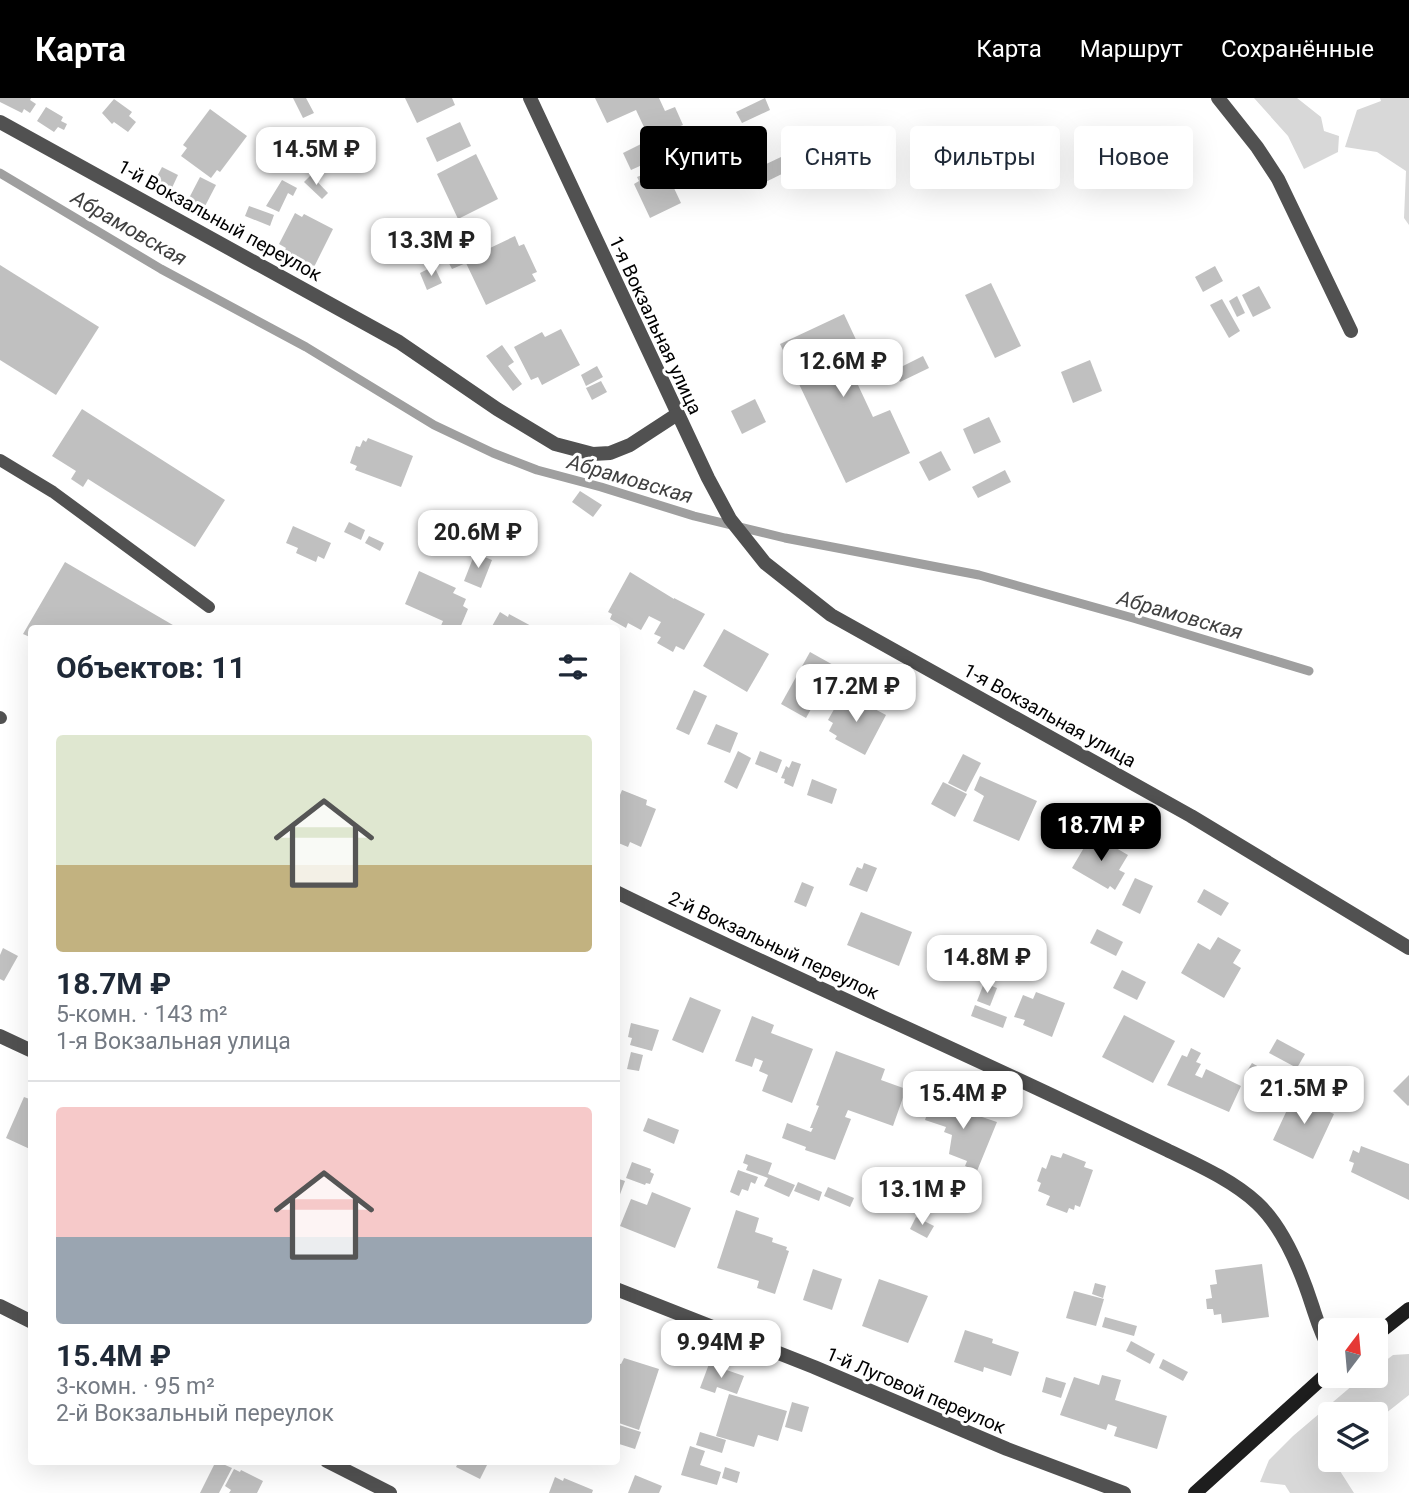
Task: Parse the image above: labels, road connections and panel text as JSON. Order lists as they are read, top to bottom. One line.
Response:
{"streets":{"street":["1-й Вокзальный переулок","1-я Вокзальная улица","2-й Вокзальный переулок","1-й Луговой переулок"]},"crossings":[["1-й Вокзальный переулок","1-я Вокзальная улица"]],"water":["Абрамовская"],"north":"top","page":{"header":"Карта","nav":["Карта","Маршрут","Сохранённые"],"chip":["Купить","Снять","Фильтры","Новое"],"price":["14.5M ₽","13.3M ₽","12.6M ₽","20.6M ₽","17.2M ₽","18.7M ₽","14.8M ₽","21.5M ₽","15.4M ₽","13.1M ₽","9.94M ₽"],"heading":"Объектов: 11","list":[{"name":"18.7M ₽","note":"5-комн. · 143 m² · 1-я Вокзальная улица"},{"name":"15.4M ₽","note":"3-комн. · 95 m² · 2-й Вокзальный переулок"}]}}
